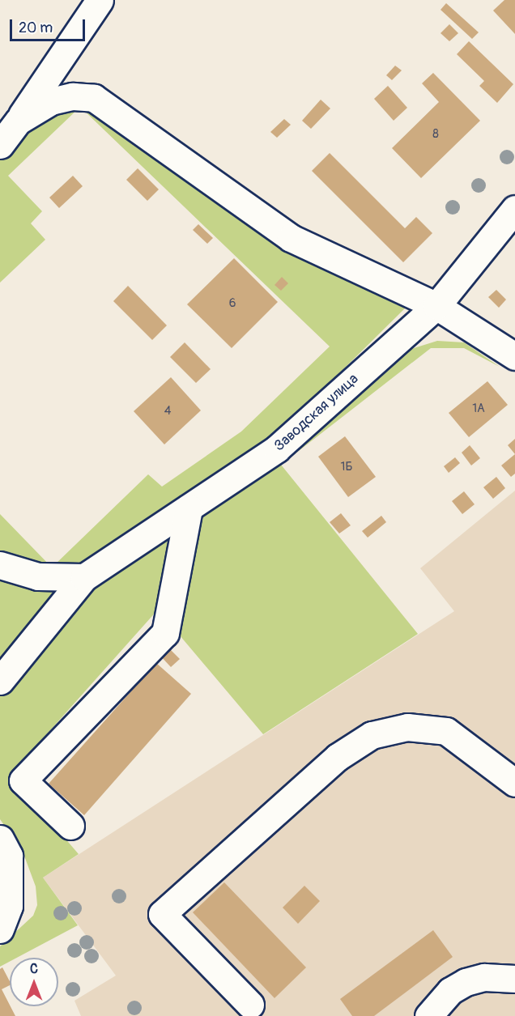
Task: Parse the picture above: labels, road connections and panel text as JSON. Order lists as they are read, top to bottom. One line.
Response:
{"streets":{"street":["Заводская улица"]},"house_numbers":["8","6","1А","4","1Б"],"scale_bar":"20 m","north":"top"}
